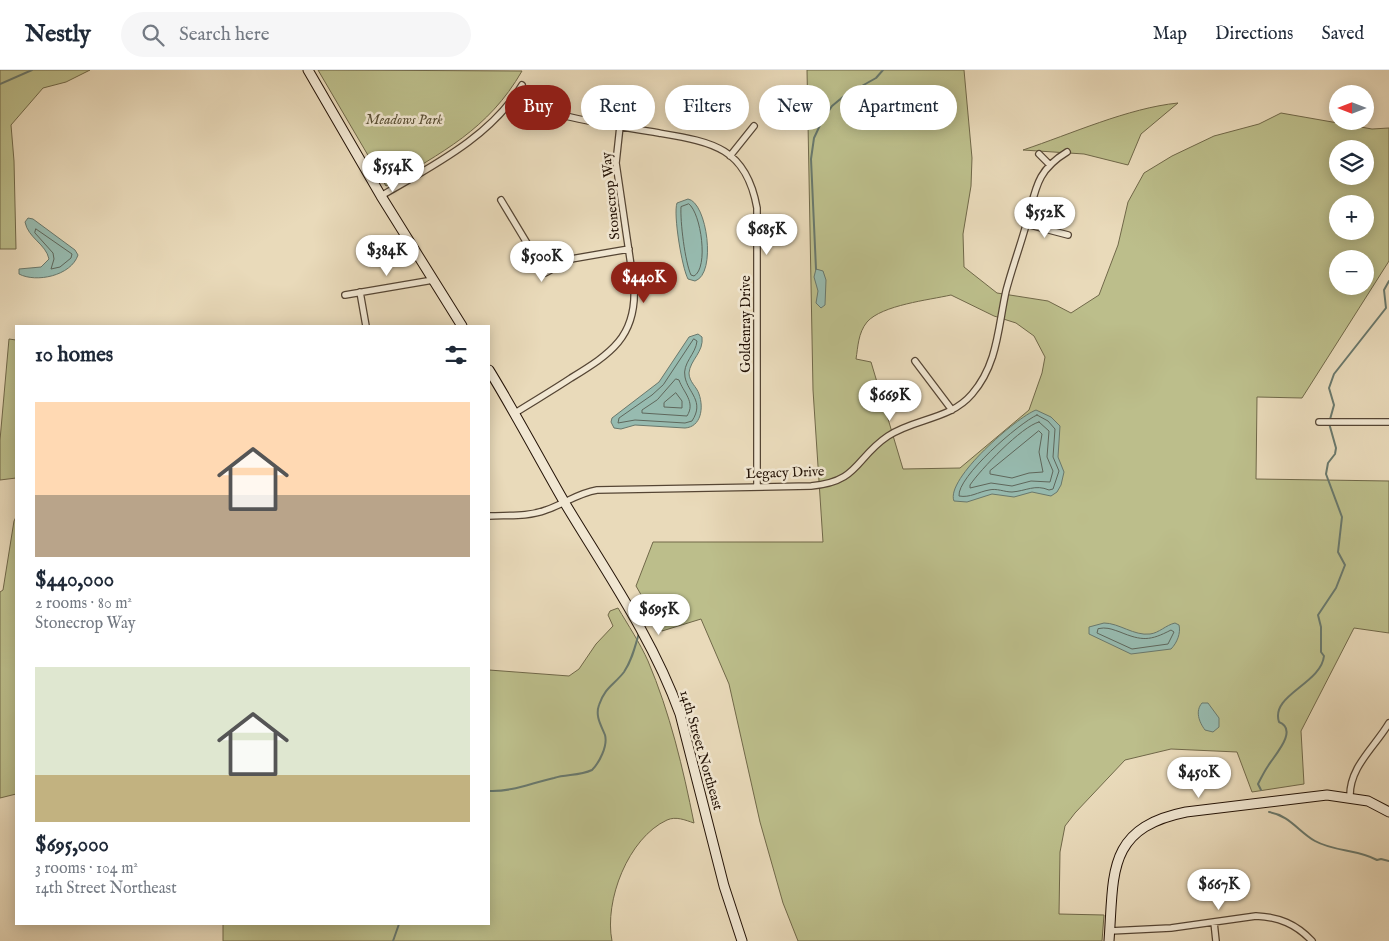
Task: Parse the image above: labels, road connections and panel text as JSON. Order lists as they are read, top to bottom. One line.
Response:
{"streets":{"street":["Stonecrop Way","Goldenray Drive","Legacy Drive","14th Street Northeast"]},"crossings":[["Stonecrop Way","14th Street Northeast"],["Goldenray Drive","Legacy Drive"],["Legacy Drive","14th Street Northeast"]],"parks":["Meadows Park"],"north":"left","page":{"header":"Nestly","search":"Search here","nav":["Map","Directions","Saved"],"map_buttons":["+","−"],"chip":["Buy","Rent","Filters","New","Apartment"],"price":["$554K","$552K","$685K","$384K","$500K","$440K","$669K","$695K","$450K","$667K"],"heading":"10 homes","list":[{"name":"$440,000","note":"2 rooms · 80 m² · Stonecrop Way"},{"name":"$695,000","note":"3 rooms · 104 m² · 14th Street Northeast"}]}}
